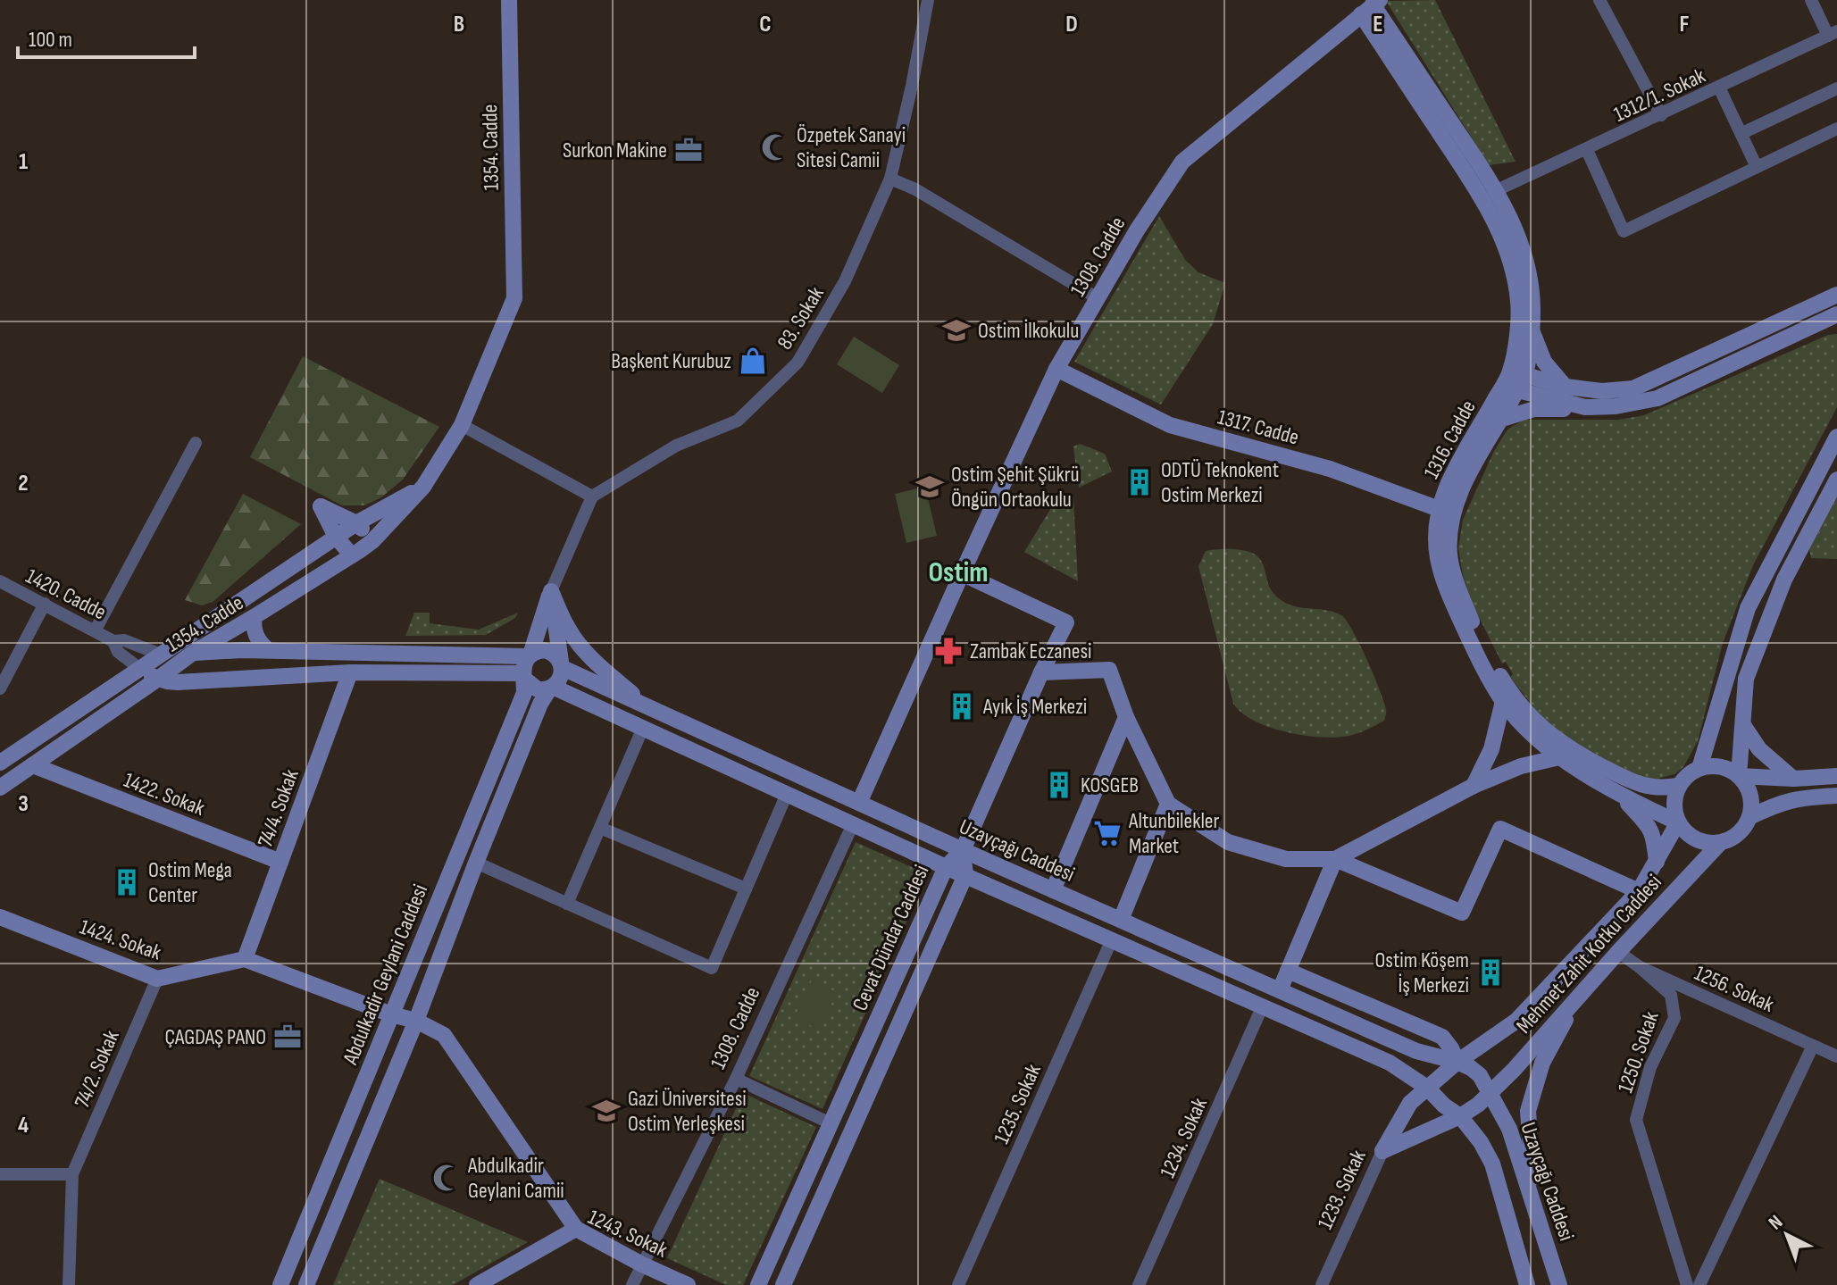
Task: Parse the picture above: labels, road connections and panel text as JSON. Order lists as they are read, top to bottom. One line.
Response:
{"streets":{"street":["1312/1. Sokak","1354. Cadde","1308. Cadde","83. Sokak","1317. Cadde","1316. Cadde","1420. Cadde","1422. Sokak","74/4. Sokak","Uzayçağı Caddesi","Cevat Dündar Caddesi","1424. Sokak","Mehmet Zahit Kotku Caddesi","Abdulkadir Geylani Caddesi","1256. Sokak","1250. Sokak","74/2. Sokak","1235. Sokak","1234. Sokak","1233. Sokak","1243. Sokak"]},"crossings":[["1312/1. Sokak","1316. Cadde"],["1354. Cadde","1420. Cadde"],["1354. Cadde","1422. Sokak"],["1308. Cadde","1317. Cadde"],["1308. Cadde","1316. Cadde"],["1308. Cadde","Uzayçağı Caddesi"],["1308. Cadde","1243. Sokak"],["1317. Cadde","1316. Cadde"],["1316. Cadde","Mehmet Zahit Kotku Caddesi"],["1422. Sokak","74/4. Sokak"],["74/4. Sokak","1424. Sokak"],["Uzayçağı Caddesi","Cevat Dündar Caddesi"],["Uzayçağı Caddesi","Mehmet Zahit Kotku Caddesi"],["Uzayçağı Caddesi","Abdulkadir Geylani Caddesi"],["Uzayçağı Caddesi","1235. Sokak"],["Uzayçağı Caddesi","1234. Sokak"],["Uzayçağı Caddesi","1233. Sokak"],["1424. Sokak","74/2. Sokak"],["Mehmet Zahit Kotku Caddesi","1256. Sokak"],["Mehmet Zahit Kotku Caddesi","1233. Sokak"],["1256. Sokak","1250. Sokak"]],"districts":["Ostim"],"places":{"mosque":["Özpetek Sanayi Sitesi Camii","Abdulkadir Geylani Camii"],"office":["Surkon Makine","ÇAGDAŞ PANO"],"school or university":["Ostim İlkokulu","Ostim Şehit Şükrü Öngün Ortaokulu","Gazi Üniversitesi Ostim Yerleşkesi"],"shop":["Başkent Kurubuz"],"building":["ODTÜ Teknokent Ostim Merkezi","Ayık İş Merkezi","KOSGEB","Ostim Mega Center","Ostim Köşem İş Merkezi"],"pharmacy":["Zambak Eczanesi"],"supermarket":["Altunbilekler Market"]},"scale_bar":"100 m","north":"top left","grid":{"columns":["B","C","D","E","F"],"rows":["1","2","3","4"]}}
